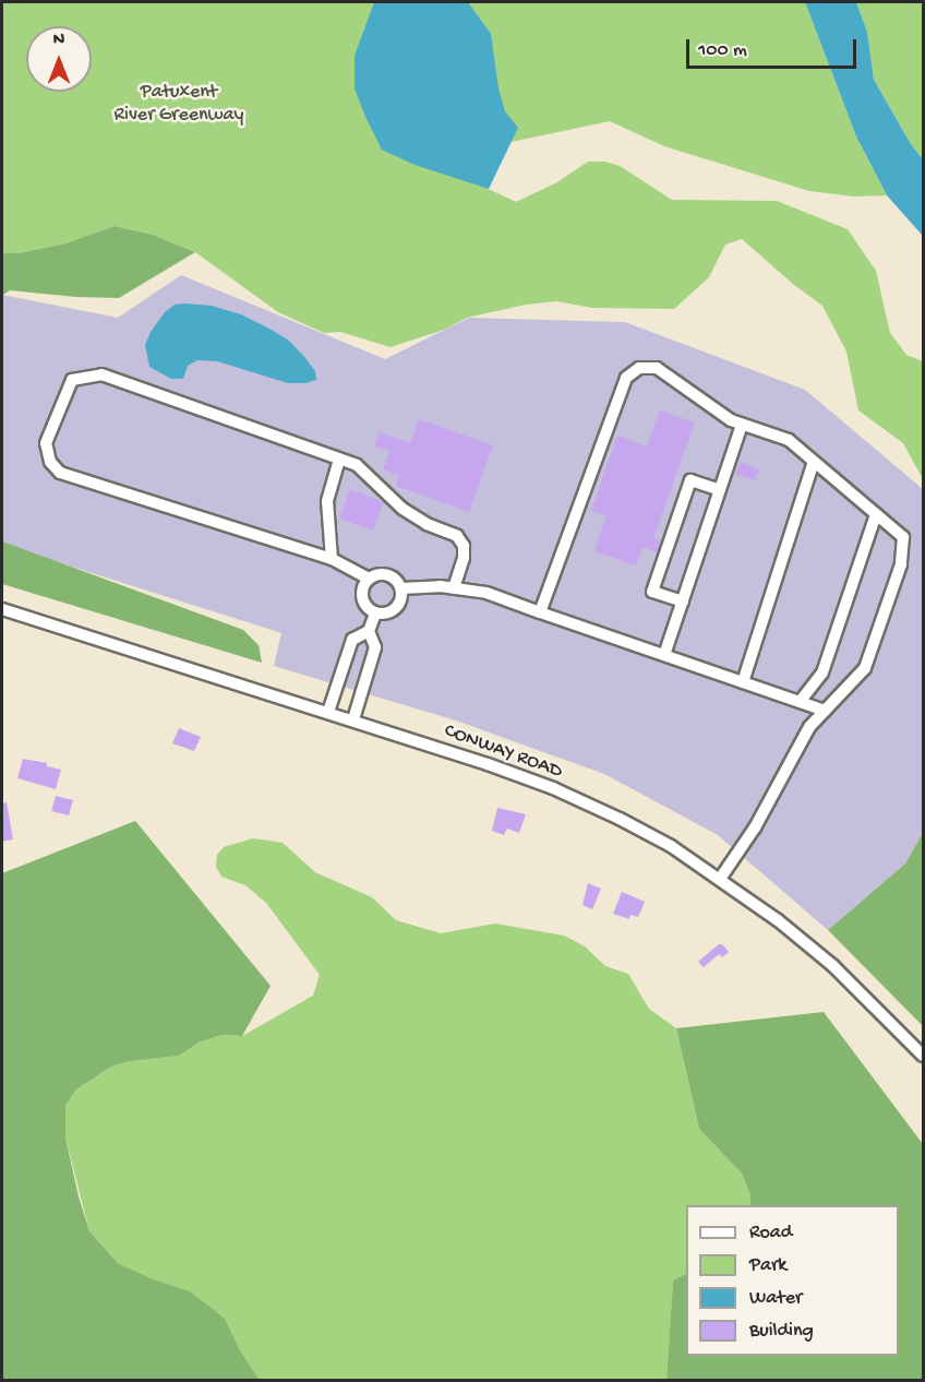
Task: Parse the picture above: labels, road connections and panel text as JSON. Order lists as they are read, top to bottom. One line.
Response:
{"streets":{"street":["CONWAY ROAD"]},"parks":["Patuxent River Greenway"],"legend":["Road","Park","Water","Building"],"scale_bar":"100 m","north":"top"}
